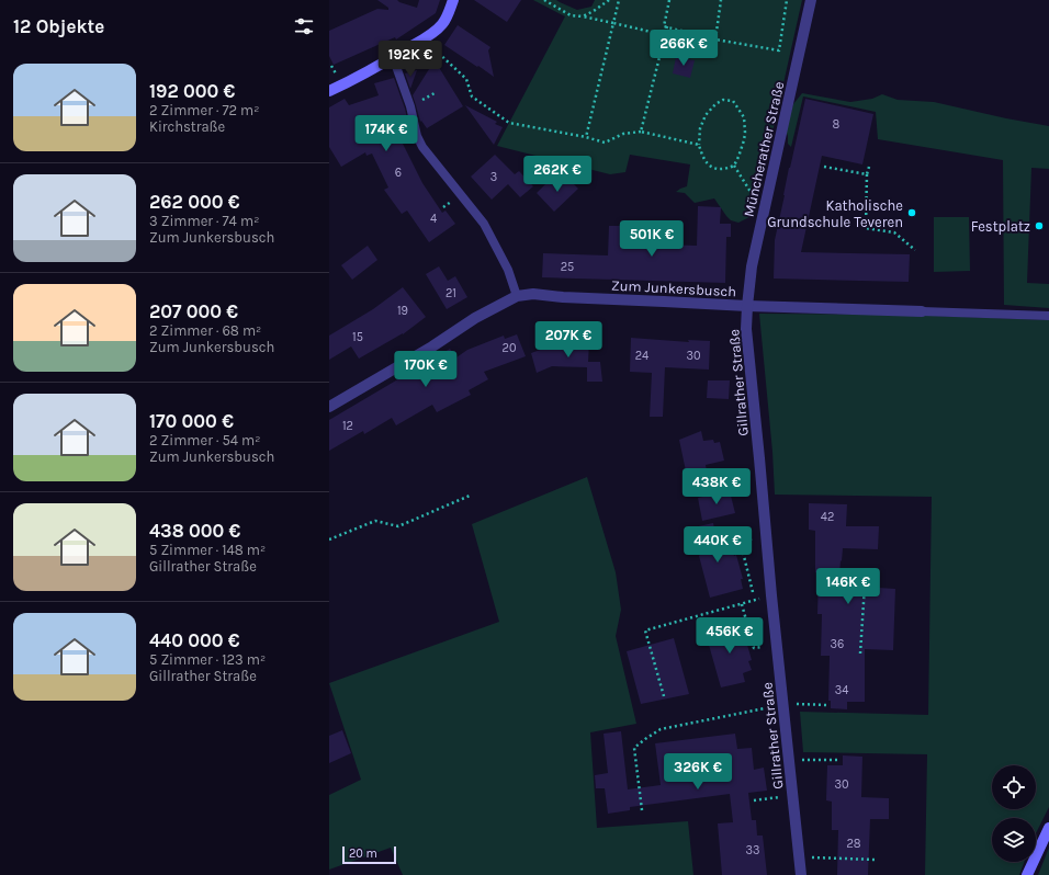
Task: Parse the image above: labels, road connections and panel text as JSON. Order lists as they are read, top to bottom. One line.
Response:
{"streets":{"street":["Müncherather Straße","Zum Junkersbusch","Gillrather Straße"]},"crossings":[["Müncherather Straße","Zum Junkersbusch"],["Müncherather Straße","Gillrather Straße"],["Zum Junkersbusch","Gillrather Straße"]],"places":["Katholische Grundschule Teveren","Festplatz"],"house_numbers":["8","6","3","4","25","21","19","15","20","24","30","12","42","36","34","30","28","33"],"scale_bar":"20 m","page":{"heading":"12 Objekte","price":["266K €","192K €","174K €","262K €","501K €","207K €","170K €","438K €","440K €","146K €","456K €","326K €"],"list":[{"name":"192 000 €","note":"2 Zimmer · 72 m² · Kirchstraße"},{"name":"262 000 €","note":"3 Zimmer · 74 m² · Zum Junkersbusch"},{"name":"207 000 €","note":"2 Zimmer · 68 m² · Zum Junkersbusch"},{"name":"170 000 €","note":"2 Zimmer · 54 m² · Zum Junkersbusch"},{"name":"438 000 €","note":"5 Zimmer · 148 m² · Gillrather Straße"},{"name":"440 000 €","note":"5 Zimmer · 123 m² · Gillrather Straße"}],"scale":"20 m"}}
